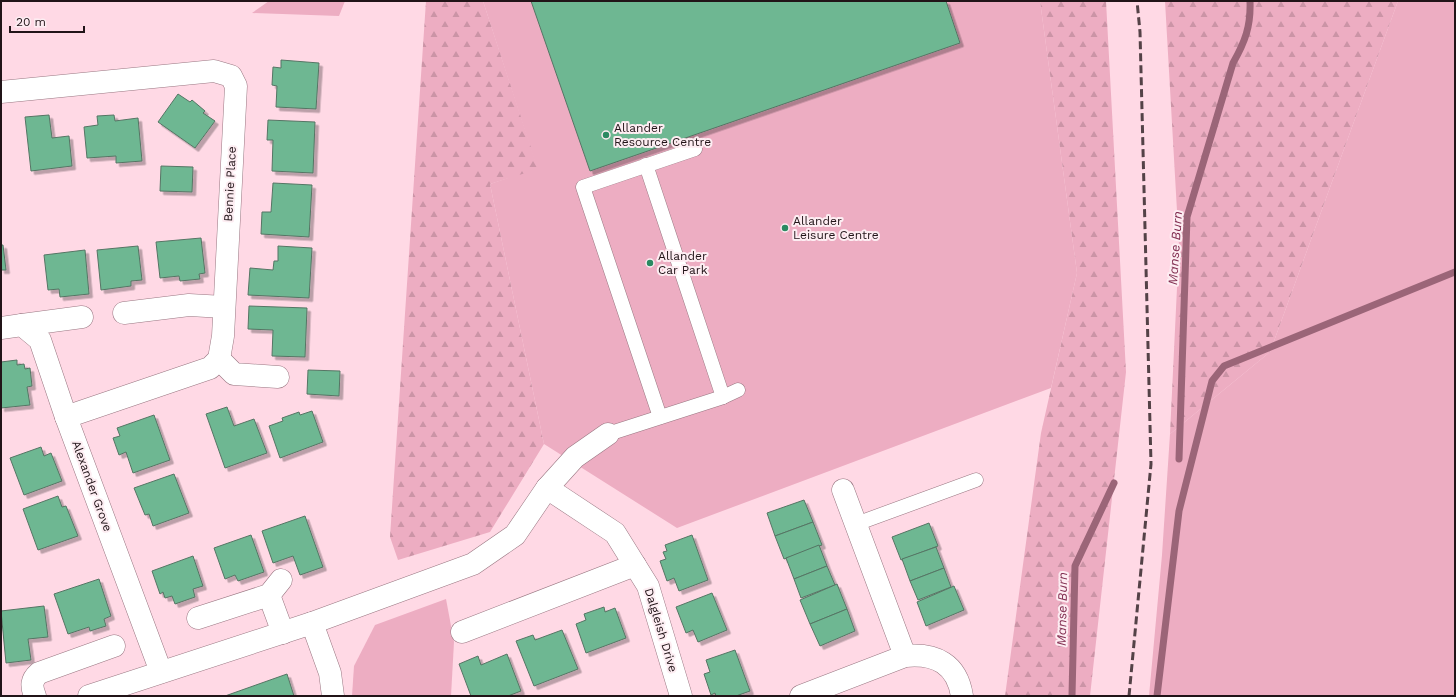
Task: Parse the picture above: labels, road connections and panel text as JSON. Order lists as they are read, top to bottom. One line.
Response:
{"streets":{"street":["Bennie Place","Alexander Grove","Dalgleish Drive"]},"water":["Manse Burn"],"places":["Allander Resource Centre","Allander Leisure Centre","Allander Car Park"],"scale_bar":"20 m"}
